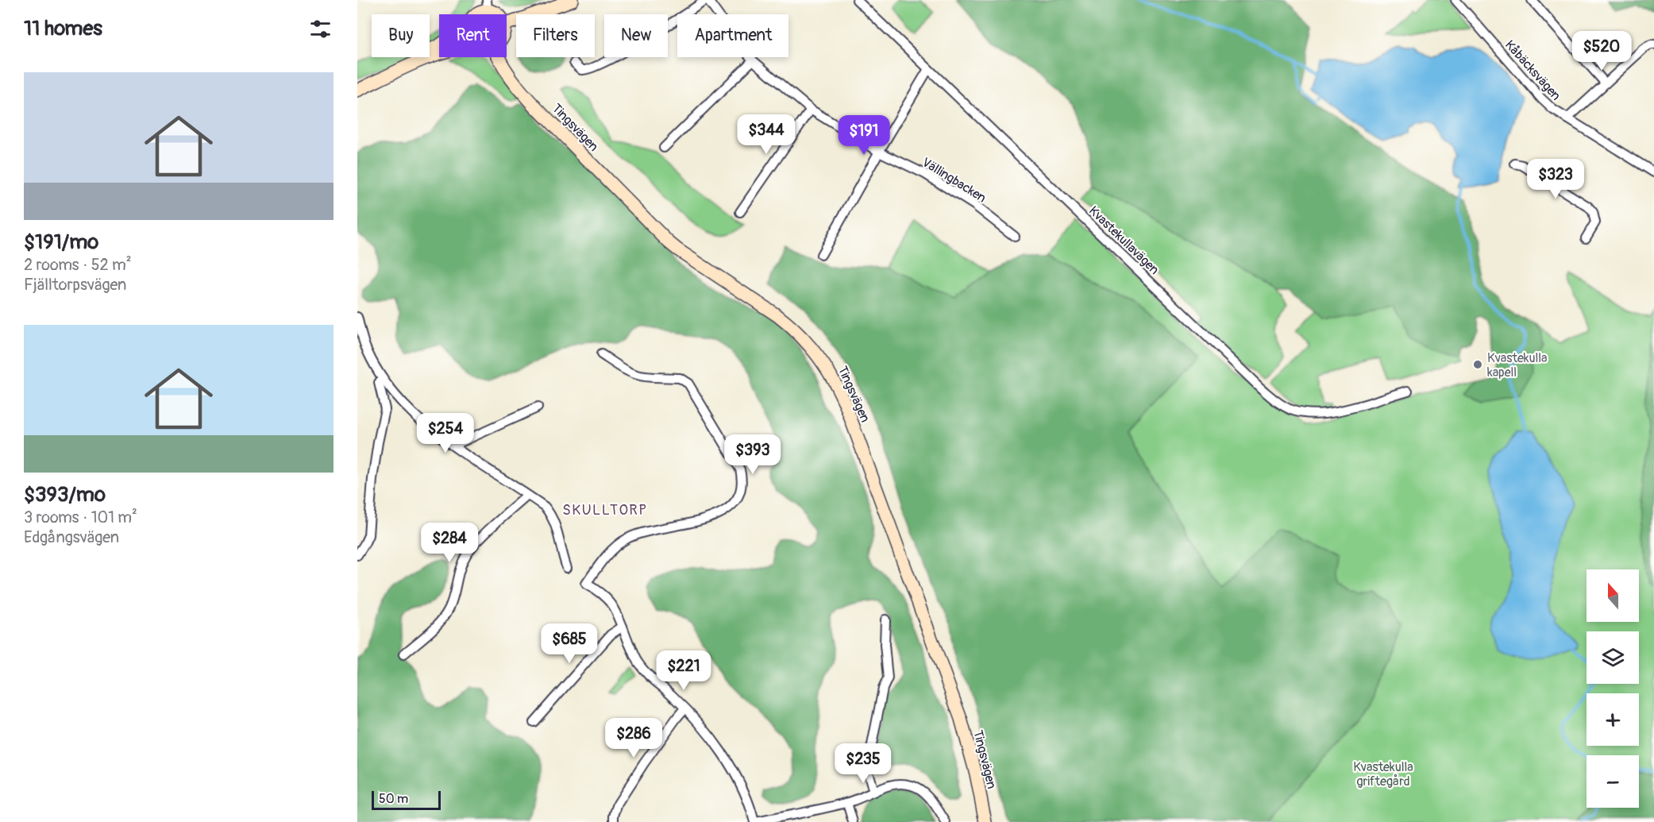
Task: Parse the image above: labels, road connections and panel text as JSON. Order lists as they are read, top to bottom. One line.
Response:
{"streets":{"street":["Kåbäcksvägen","Tingsvägen","Vällingbacken","Kvastekullavägen"]},"districts":["SKULLTORP"],"parks":["Kvastekulla griftegård"],"places":["Kvastekulla kapell"],"scale_bar":"50 m","north":"top","page":{"heading":"11 homes","chip":["Buy","Rent","Filters","New","Apartment"],"price":["$520","$344","$191","$323","$254","$393","$284","$685","$221","$286","$235"],"list":[{"name":"$191/mo","note":"2 rooms · 52 m² · Fjälltorpsvägen"},{"name":"$393/mo","note":"3 rooms · 101 m² · Edgångsvägen"}],"map_buttons":["+","−"],"scale":"50 m"}}
